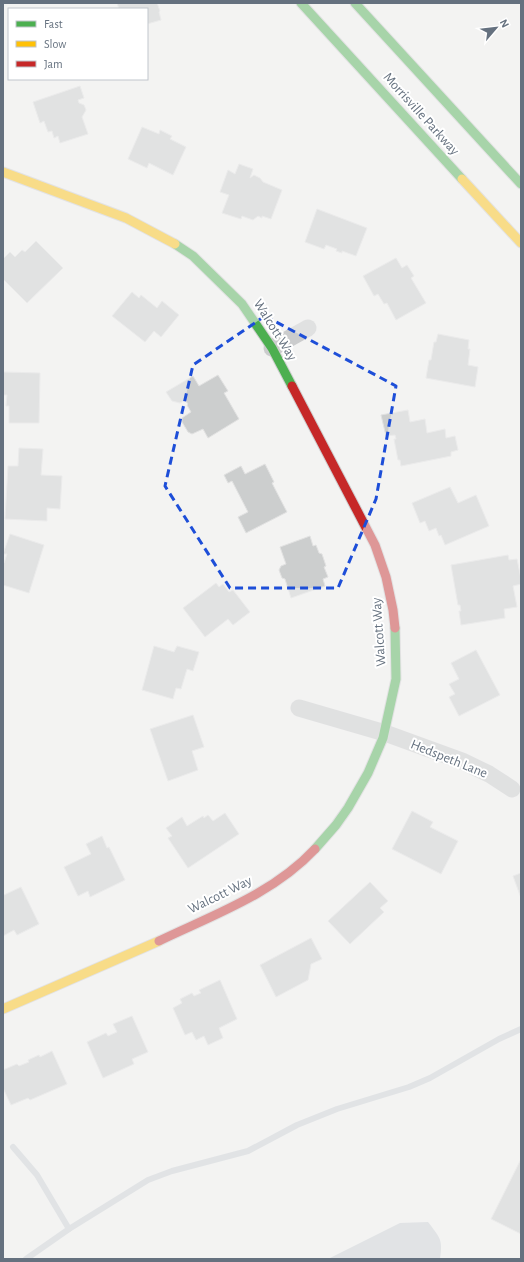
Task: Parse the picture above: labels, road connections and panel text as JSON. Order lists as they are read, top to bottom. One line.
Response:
{"streets":{"street":["Morrisville Parkway","Walcott Way","Hedspeth Lane"]},"crossings":[["Walcott Way","Hedspeth Lane"]],"legend":["Fast","Slow","Jam"],"north":"top right"}
